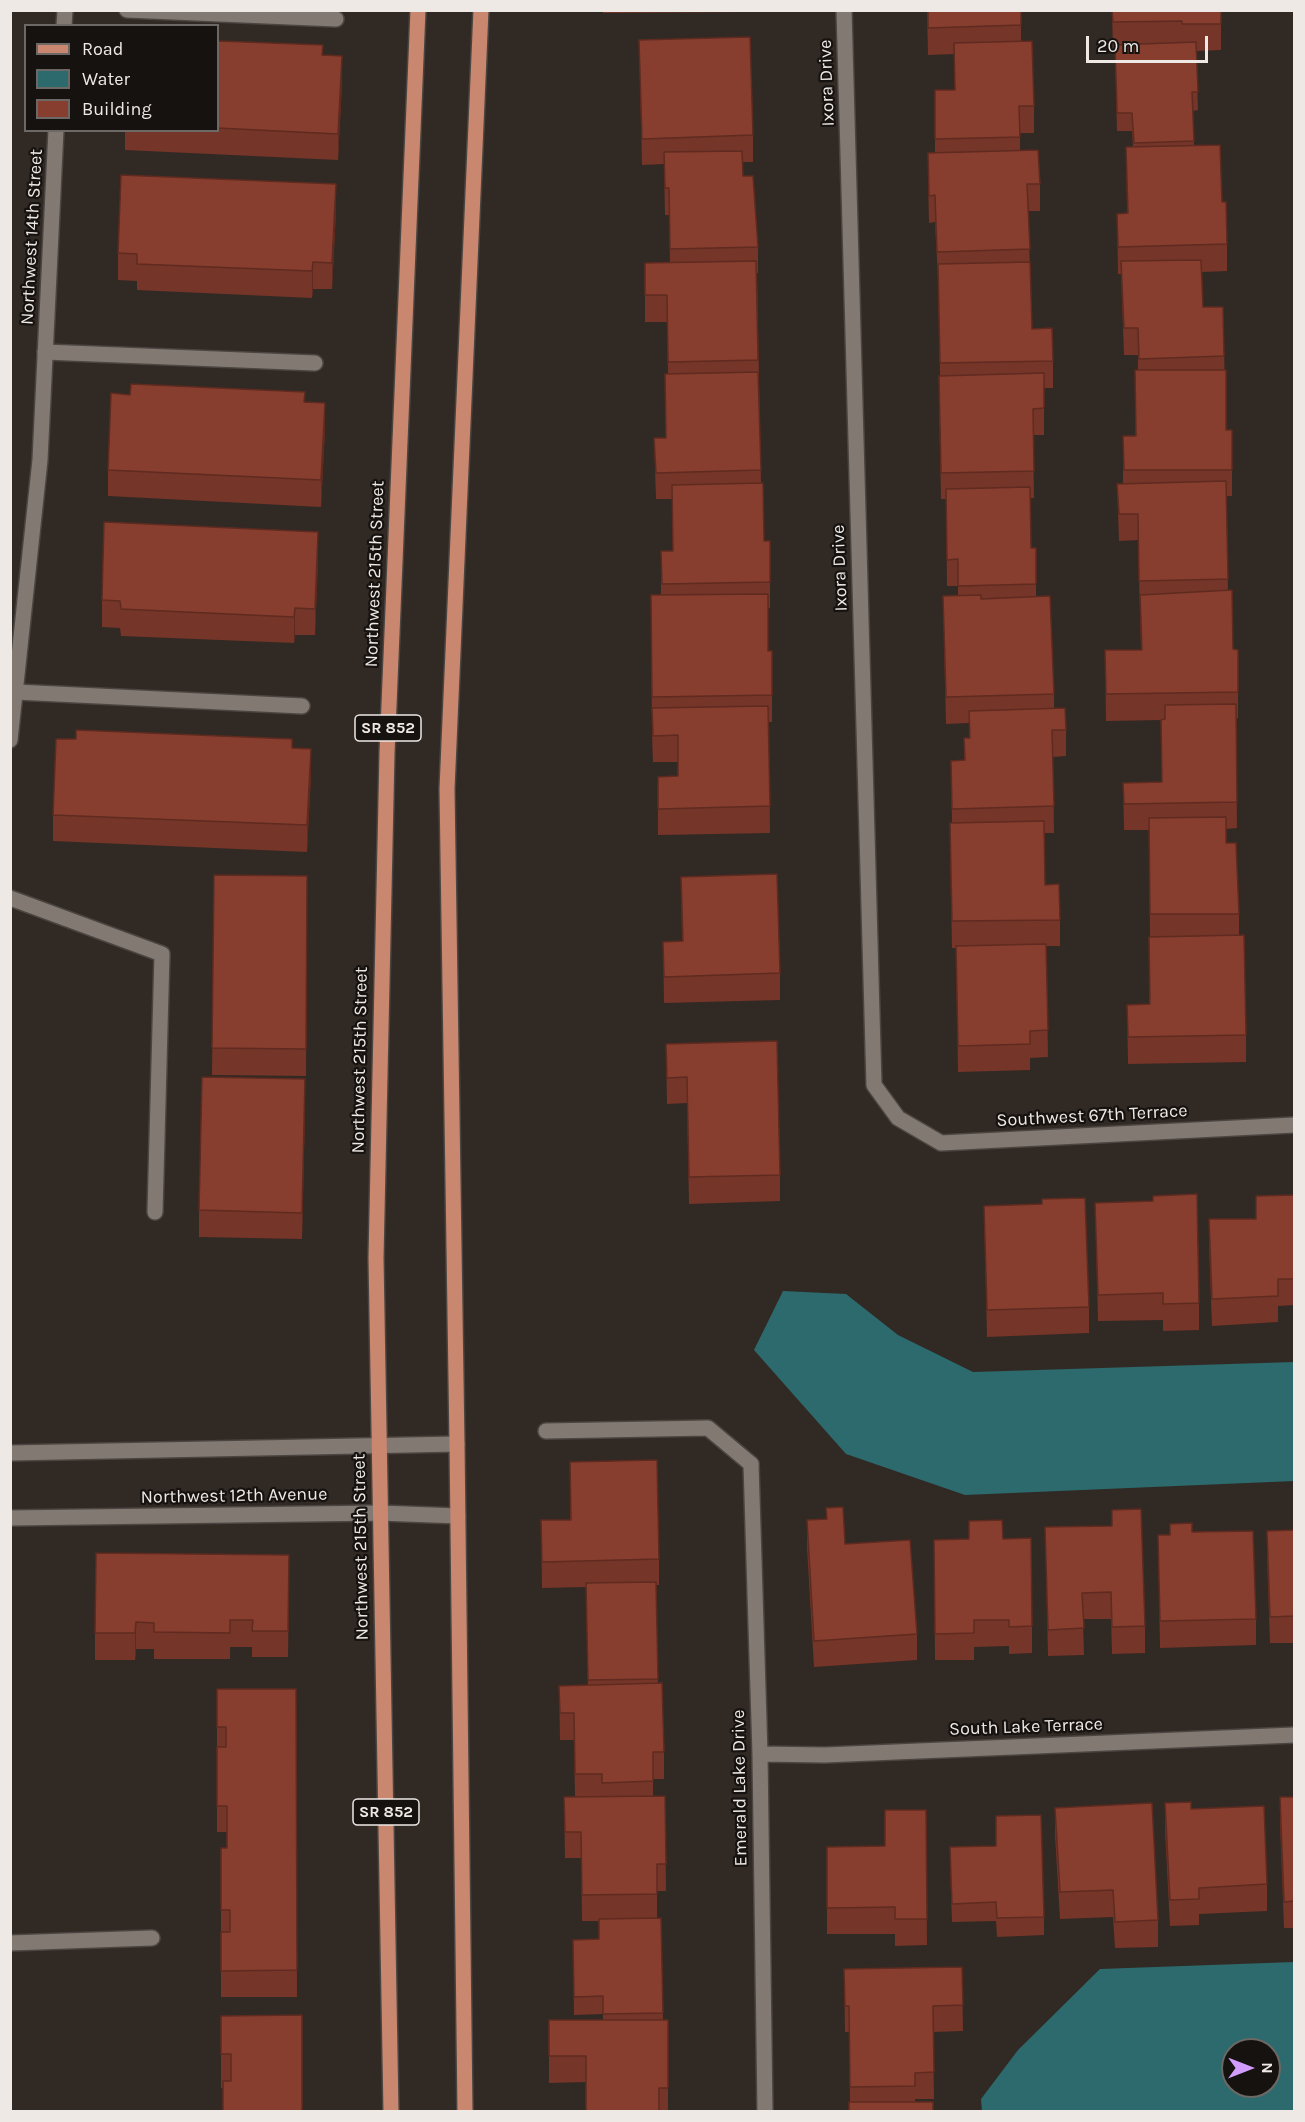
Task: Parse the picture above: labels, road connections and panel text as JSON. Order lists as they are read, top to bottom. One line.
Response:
{"streets":{"main road":["Northwest 215th Street","SR 852"],"street":["Ixora Drive","Northwest 14th Street","Southwest 67th Terrace","Northwest 12th Avenue","South Lake Terrace","Emerald Lake Drive"]},"crossings":[["Ixora Drive","Southwest 67th Terrace"],["Northwest 215th Street","Northwest 12th Avenue"],["South Lake Terrace","Emerald Lake Drive"]],"legend":["Road","Water","Building"],"scale_bar":"20 m","north":"right"}
